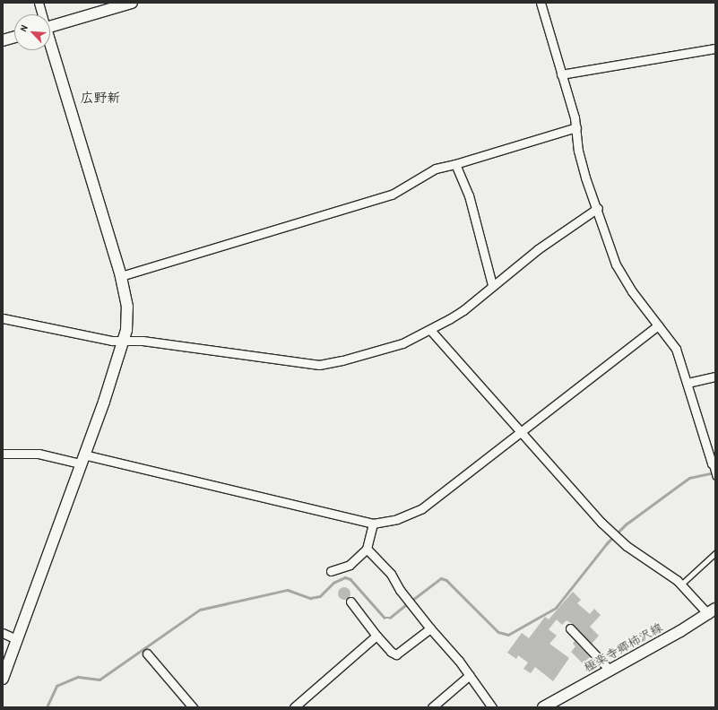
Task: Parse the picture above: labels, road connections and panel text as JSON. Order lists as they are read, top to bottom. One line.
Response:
{"streets":{"street":["極楽寺郷柿沢線"]},"districts":["広野新"],"north":"top left"}
